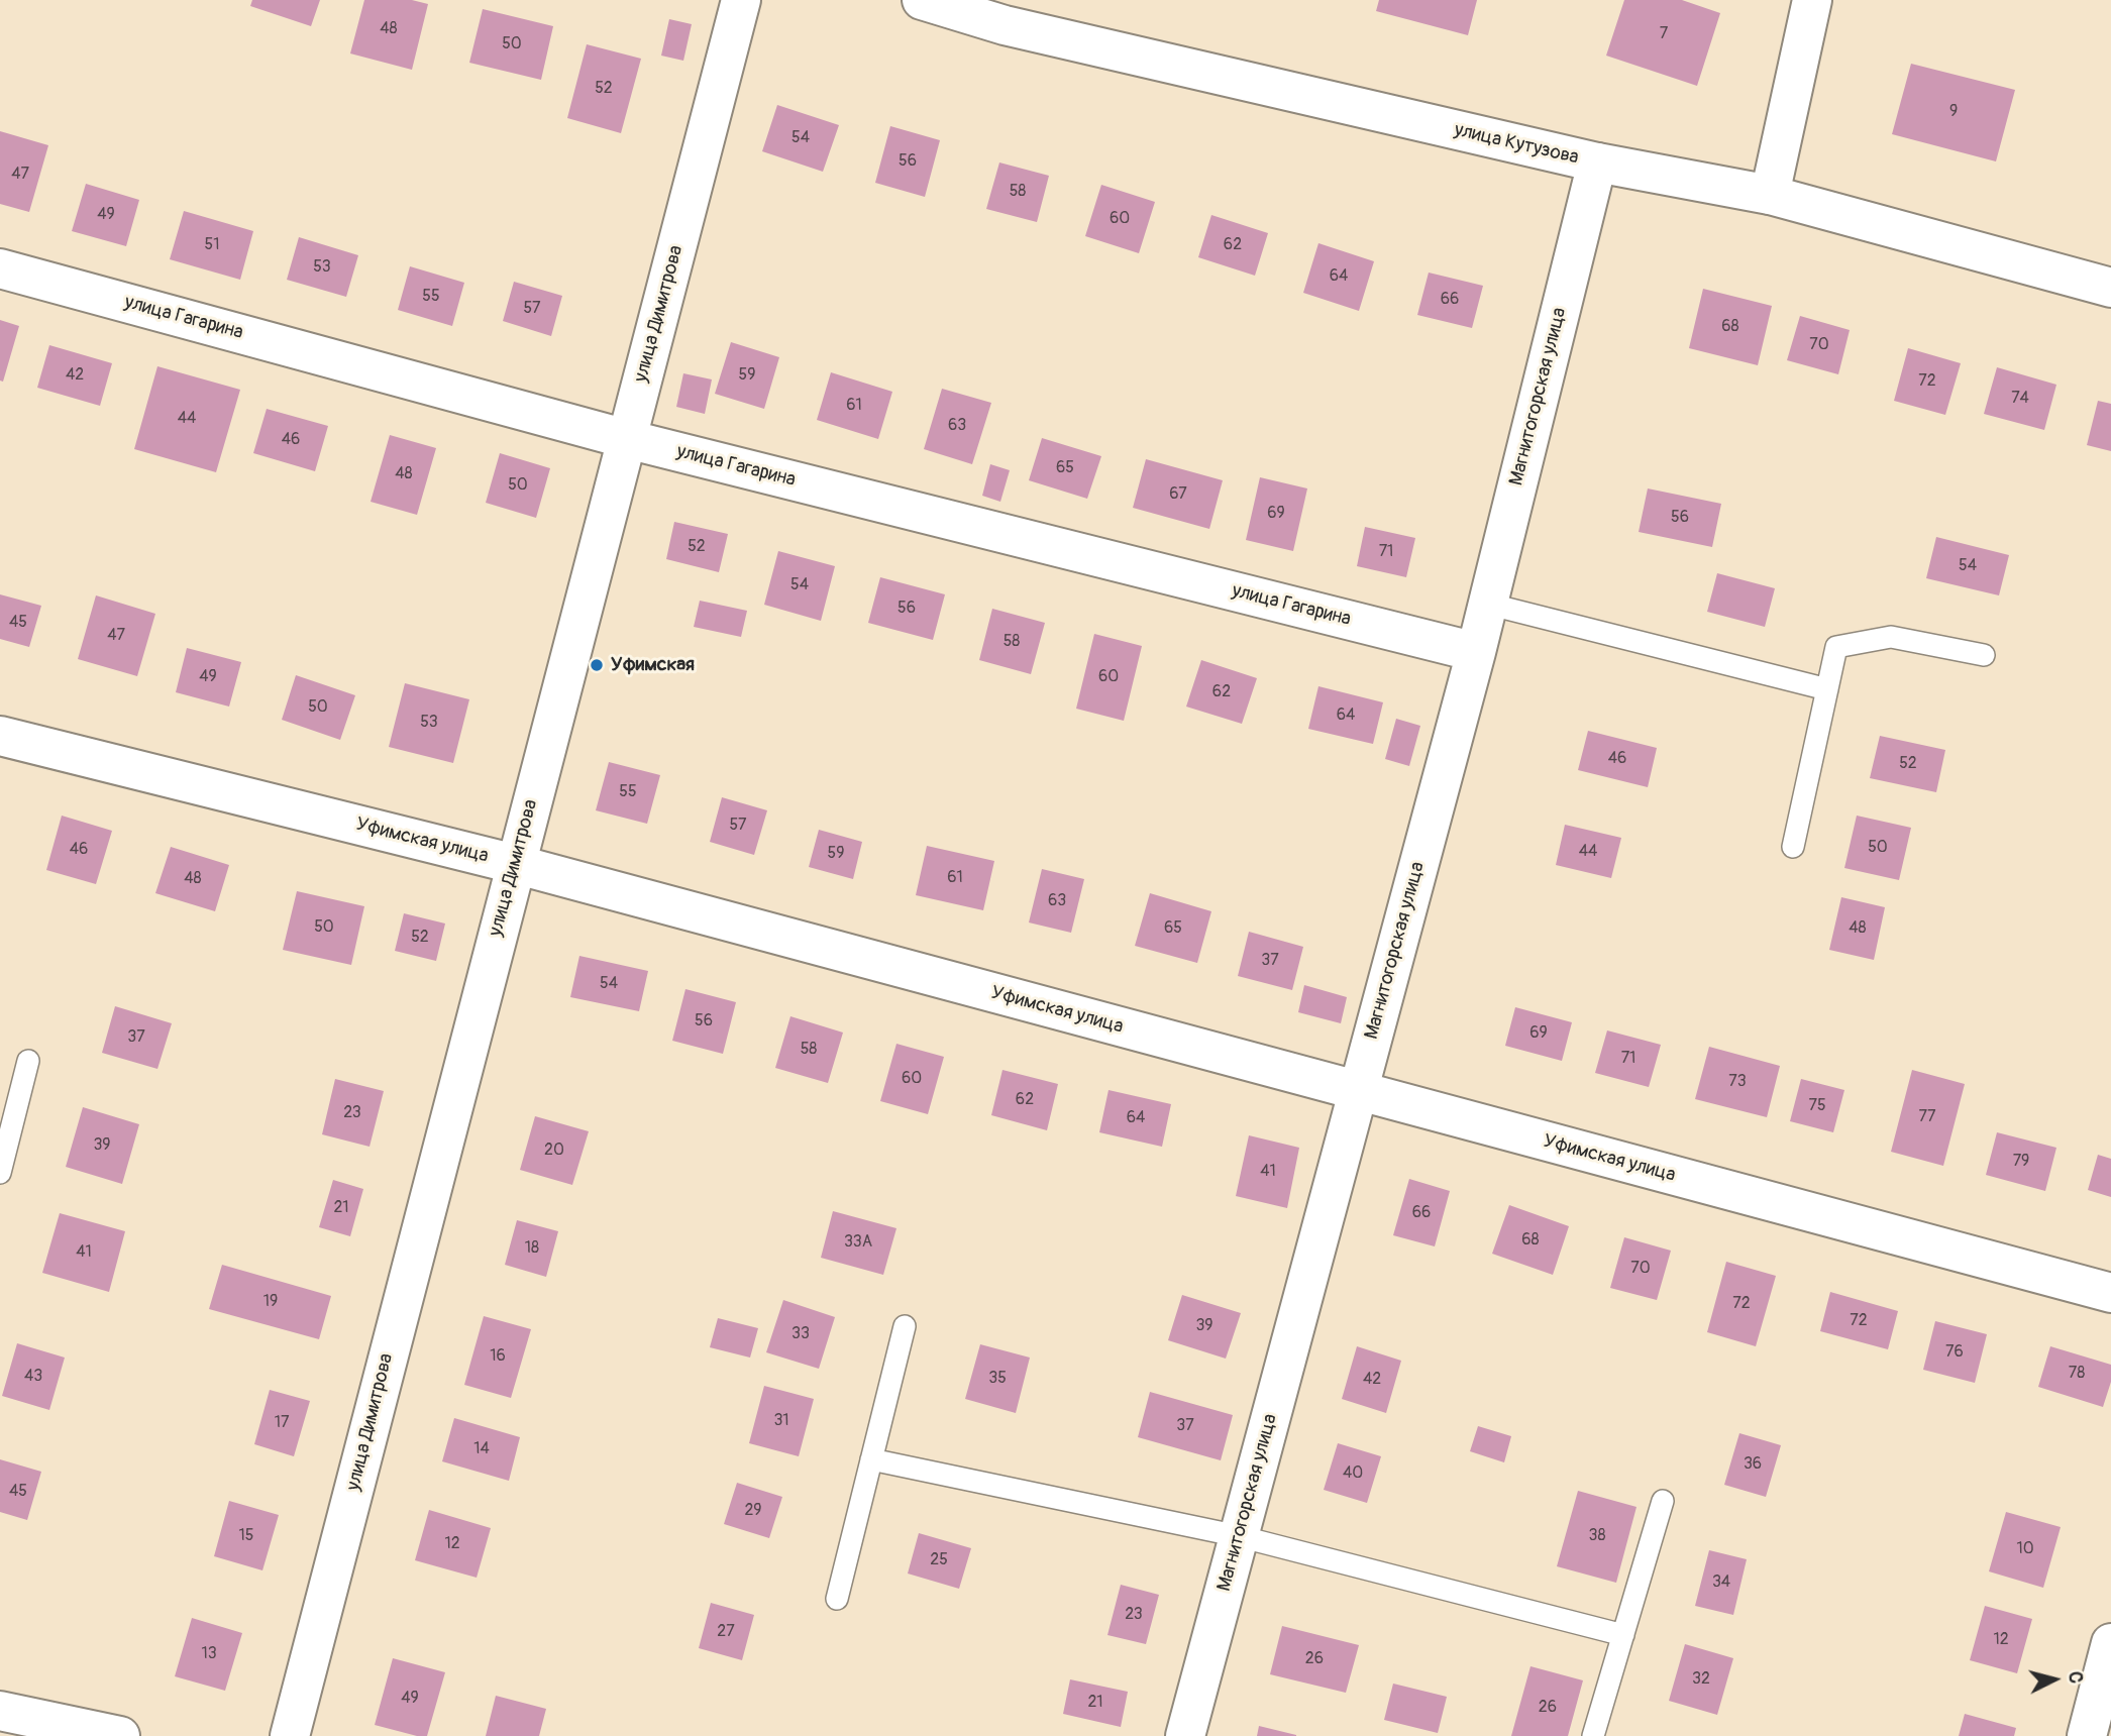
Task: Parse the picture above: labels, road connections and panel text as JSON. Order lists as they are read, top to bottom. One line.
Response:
{"streets":{"street":["улица Кутузова","улица Димитрова","улица Гагарина","Магнитогорская улица","Уфимская улица"]},"crossings":[["улица Кутузова","Магнитогорская улица"],["улица Димитрова","улица Гагарина"],["улица Димитрова","Уфимская улица"],["улица Гагарина","Магнитогорская улица"],["Магнитогорская улица","Уфимская улица"]],"places":["Уфимская"],"house_numbers":["48","7","50","52","9","54","56","47","58","49","60","51","62","53","64","55","66","57","68","70","42","59","72","74","61","44","63","46","65","48","50","67","69","56","52","71","54","54","56","45","47","58","49","60","62","50","64","53","46","52","55","57","50","46","44","59","61","48","63","50","65","48","52","37","54","56","69","37","58","71","60","73","62","75","23","77","64","39","20","79","41","21","66","68","33А","18","41","70","19","72","72","39","33","76","16","78","43","35","42","31","17","37","14","36","40","45","29","15","38","12","10","25","34","23","27","12","13","26","32","49","21","26"],"north":"right"}
